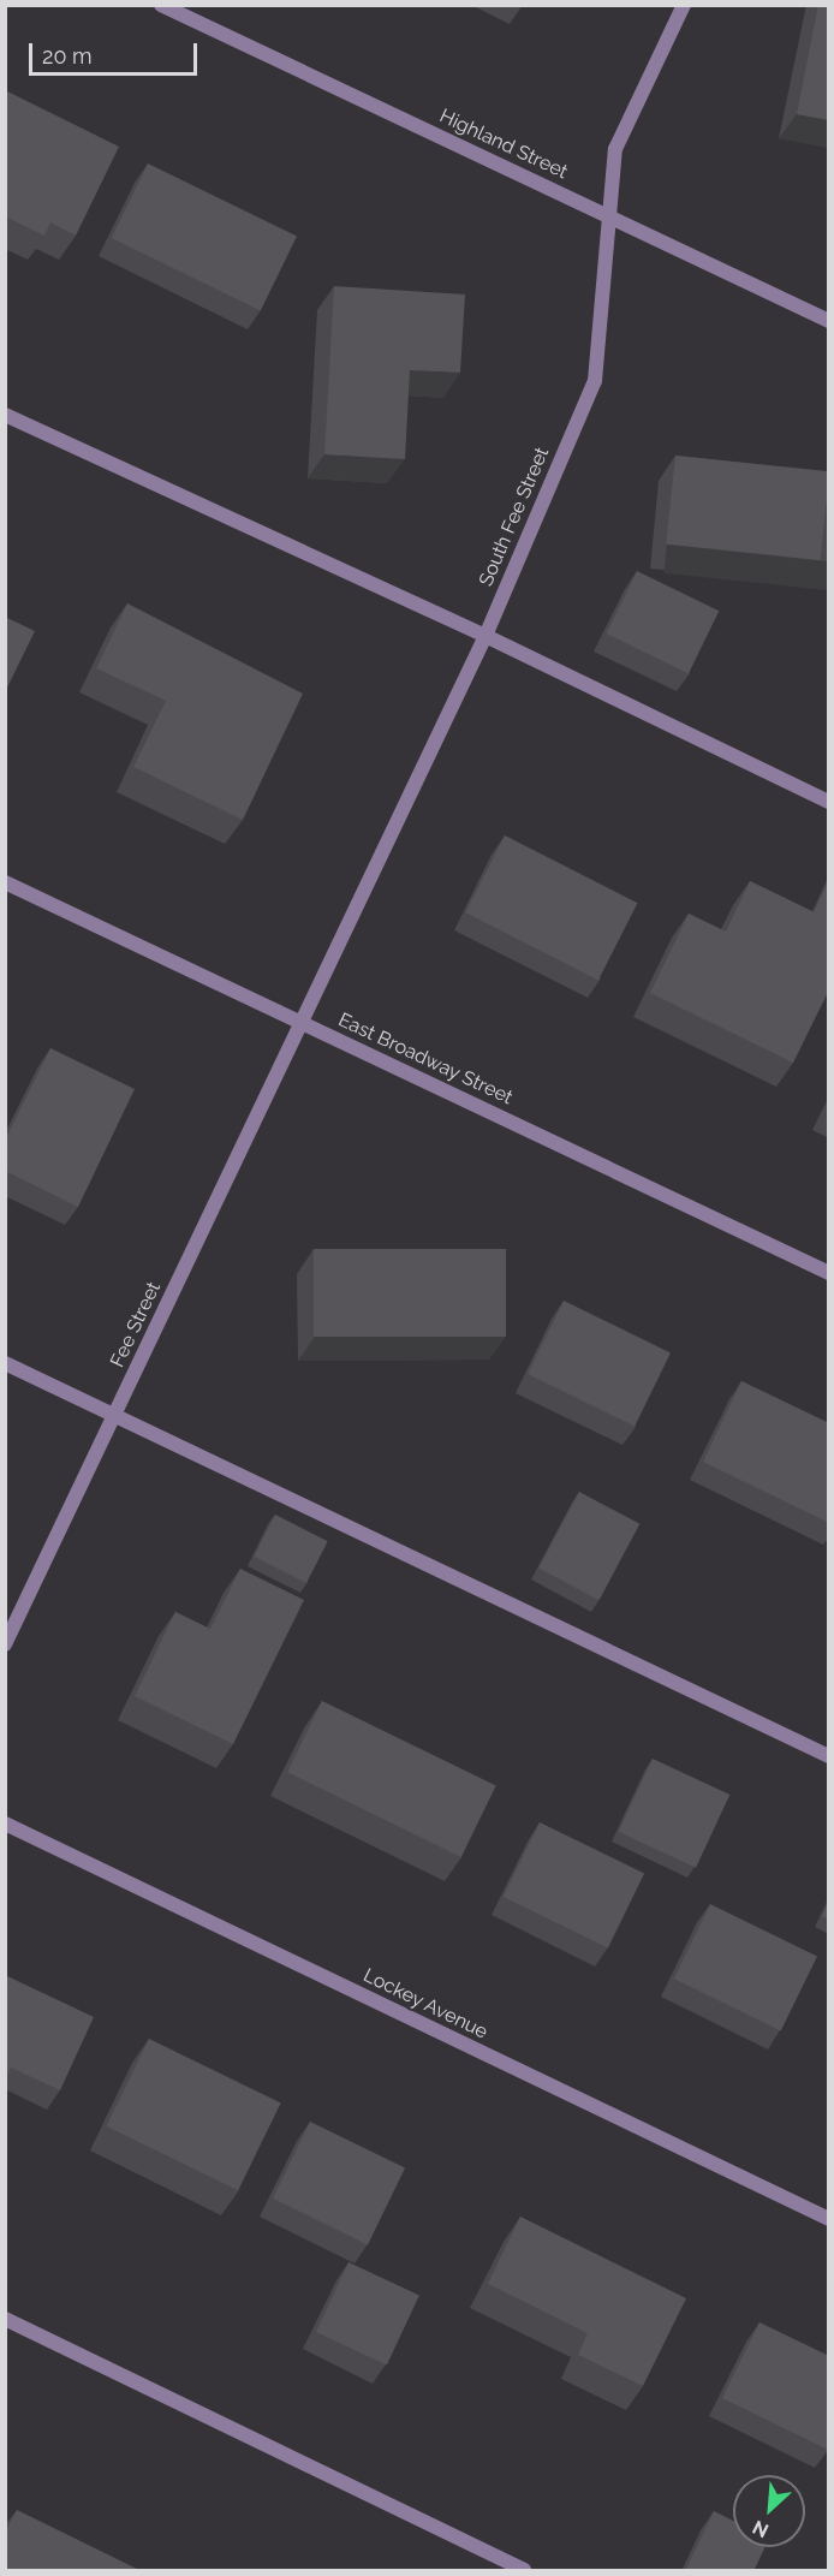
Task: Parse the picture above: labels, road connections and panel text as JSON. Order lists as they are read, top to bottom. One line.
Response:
{"streets":{"street":["Highland Street","South Fee Street","East Broadway Street","Fee Street","Lockey Avenue"]},"crossings":[["Highland Street","South Fee Street"],["South Fee Street","East Broadway Street"],["South Fee Street","Fee Street"],["East Broadway Street","Fee Street"]],"scale_bar":"20 m","north":"bottom left"}
